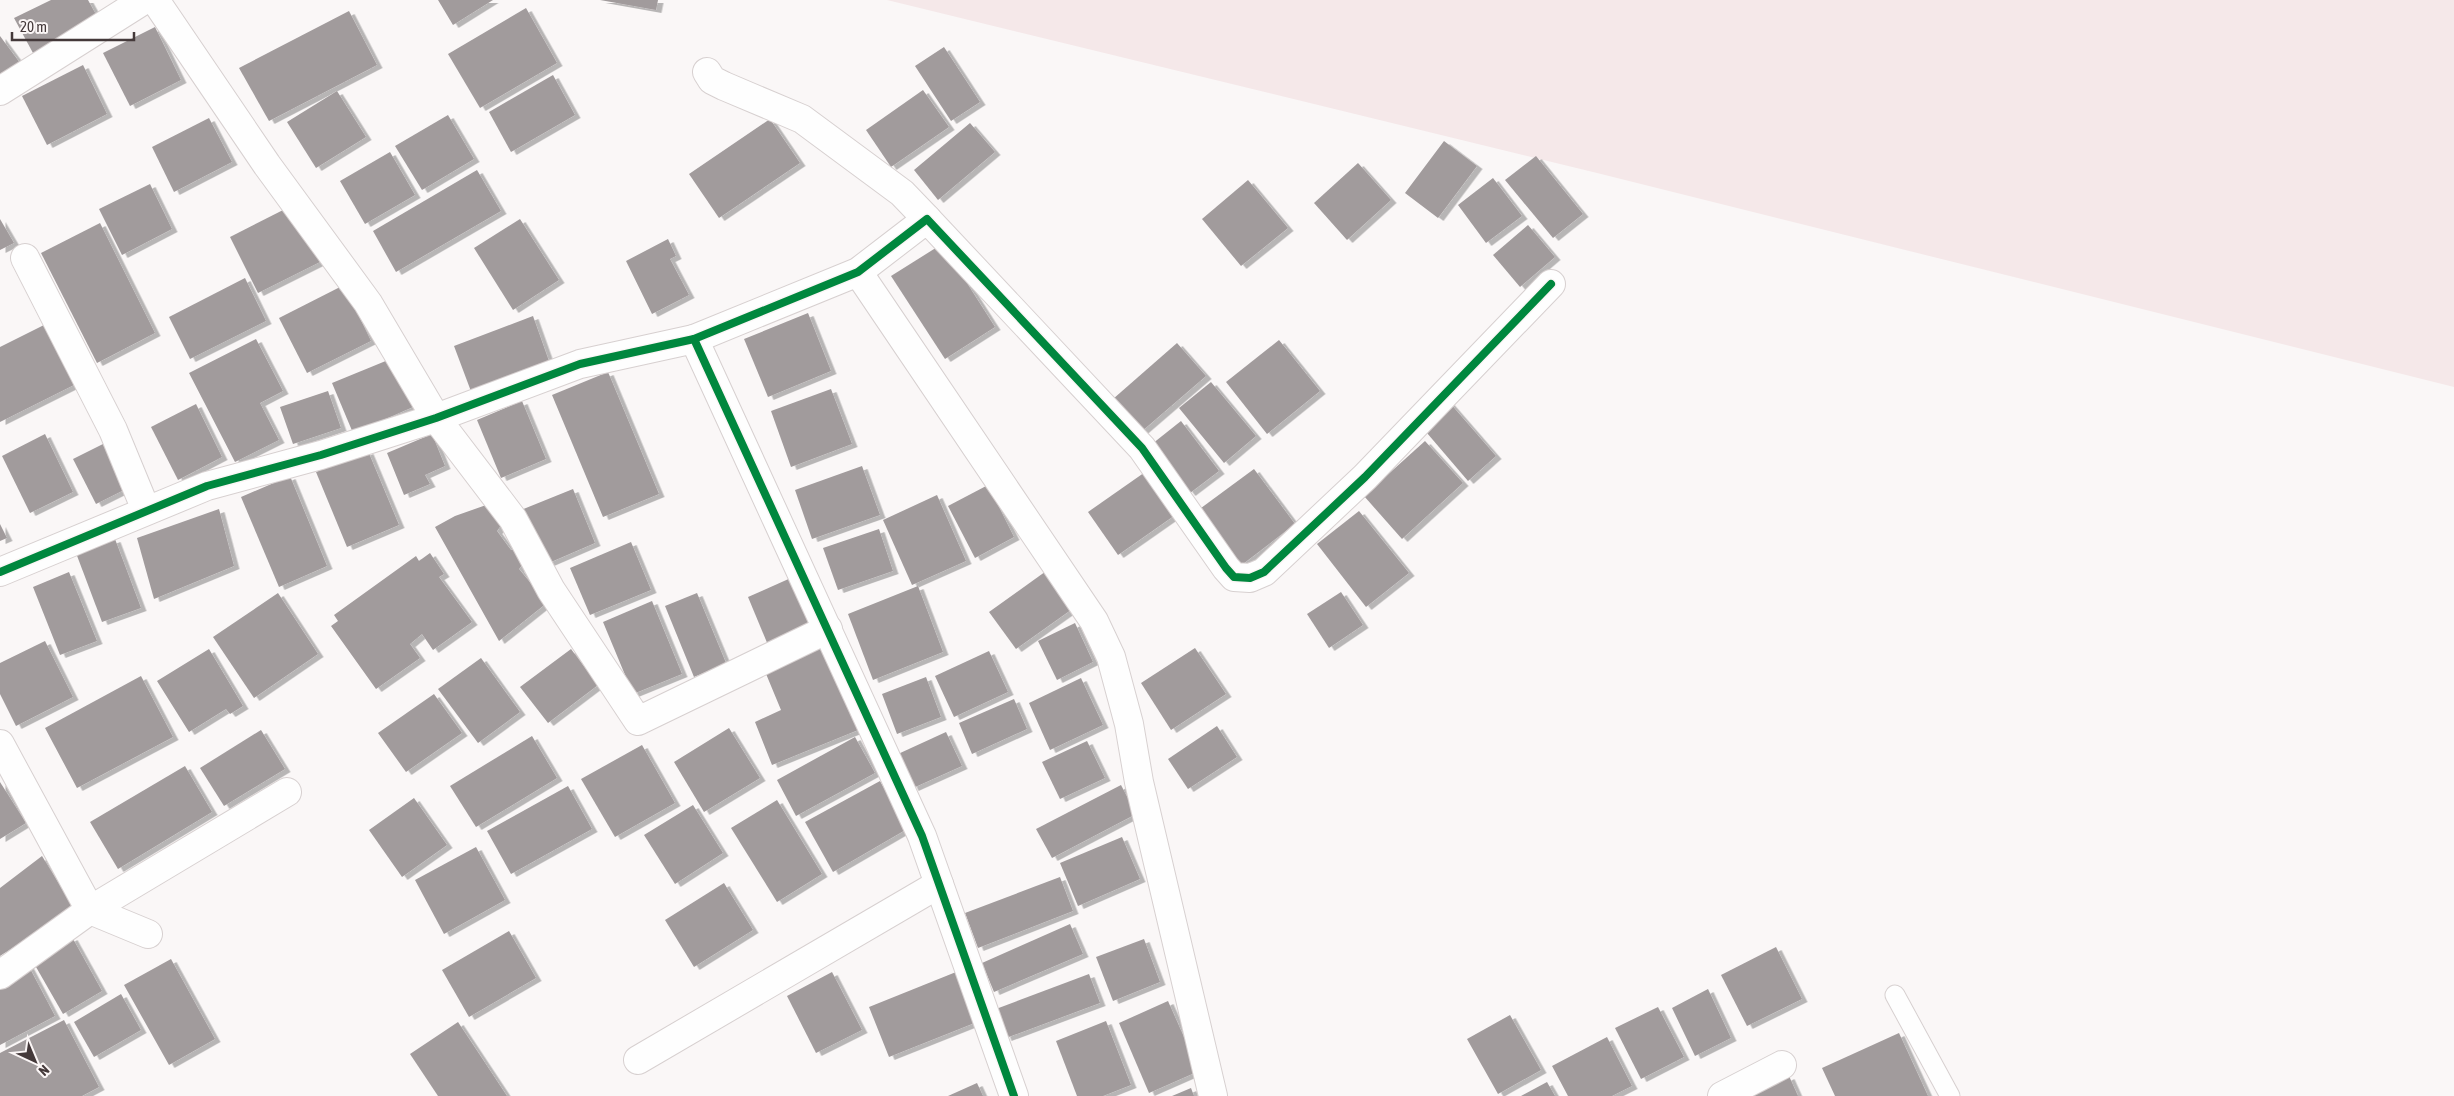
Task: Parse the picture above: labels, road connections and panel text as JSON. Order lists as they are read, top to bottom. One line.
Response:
{"scale_bar":"20 m","north":"bottom right"}
